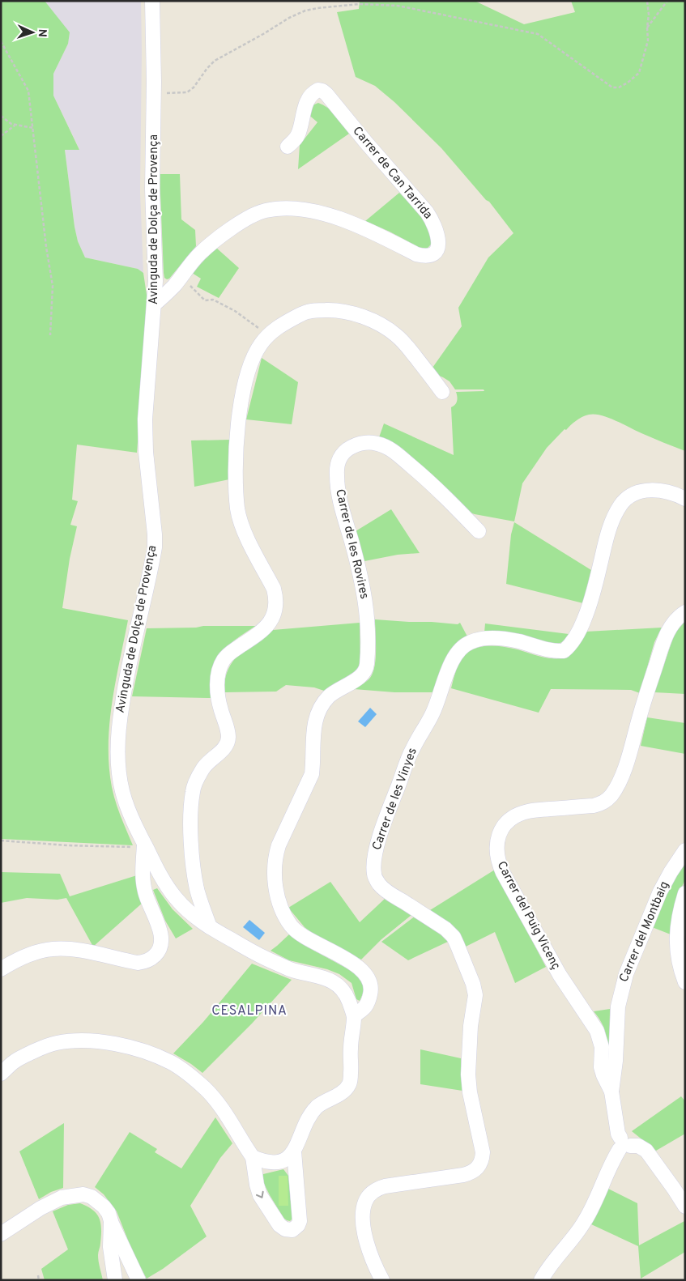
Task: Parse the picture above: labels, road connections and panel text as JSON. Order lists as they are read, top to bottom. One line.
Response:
{"streets":{"street":["Carrer de Can Tarrida","Avinguda de Dolça de Provença","Carrer de les Rovires","Carrer de les Vinyes","Carrer del Puig Vicenç","Carrer del Montbaig"]},"crossings":[["Carrer de Can Tarrida","Avinguda de Dolça de Provença"],["Avinguda de Dolça de Provença","Carrer de les Rovires"],["Carrer del Puig Vicenç","Carrer del Montbaig"]],"districts":["CESALPINA"],"north":"right"}
